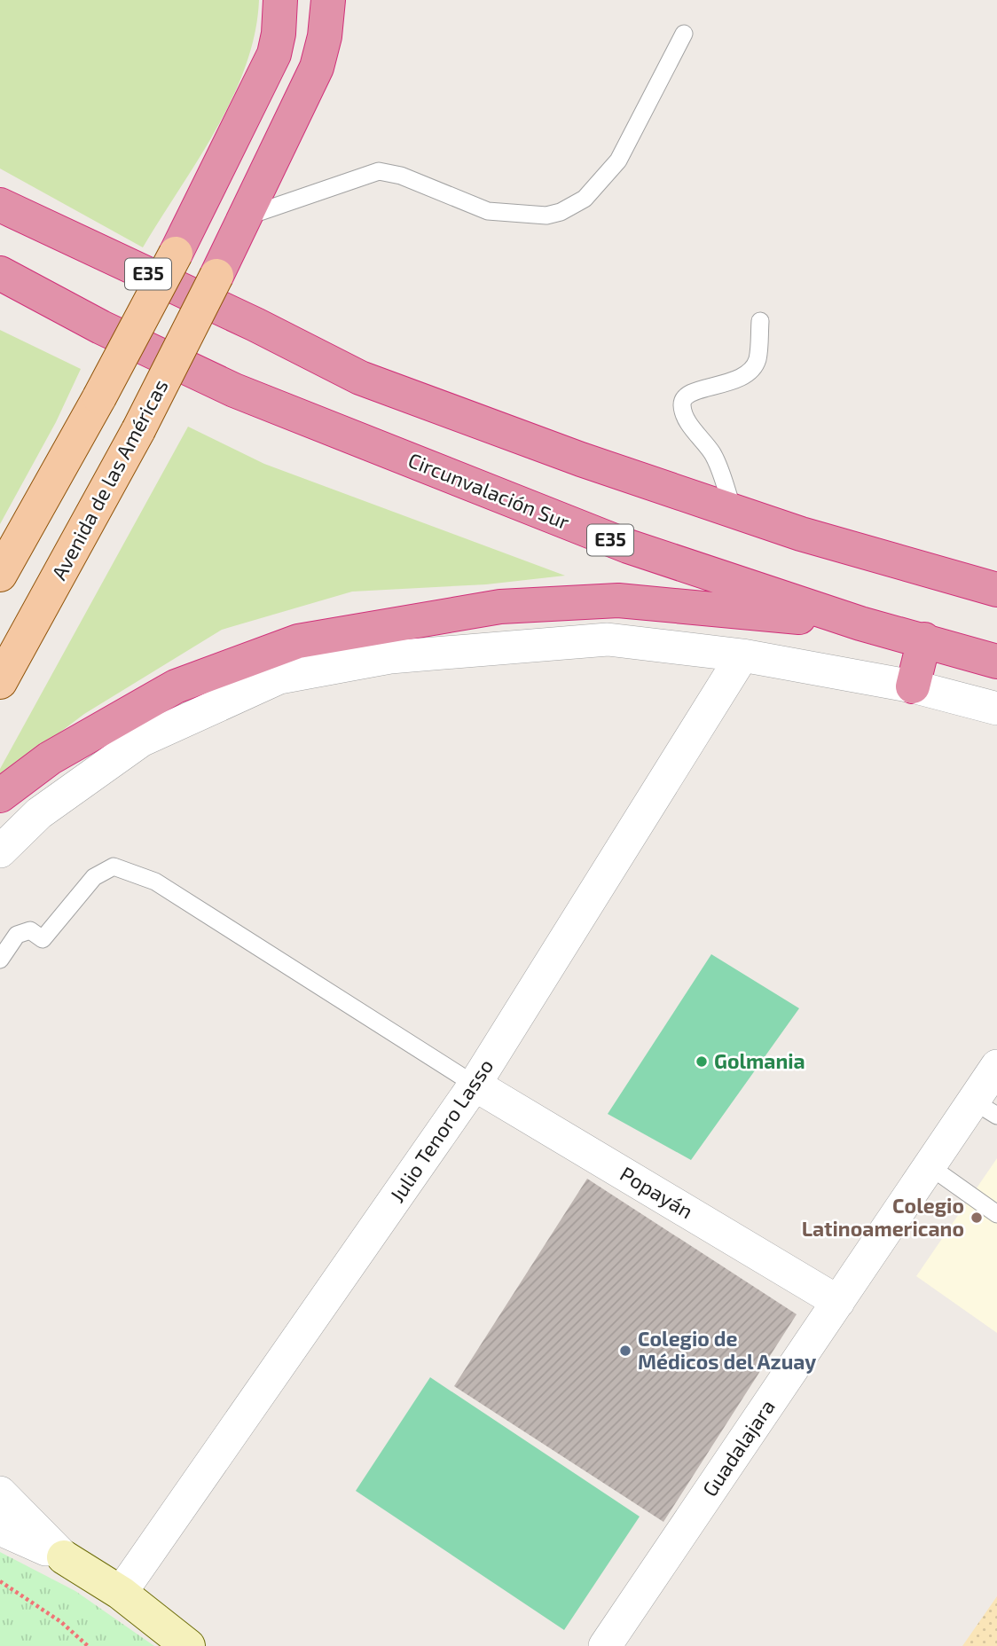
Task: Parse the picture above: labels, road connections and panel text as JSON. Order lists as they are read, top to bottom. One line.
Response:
{"streets":{"highway":["E35","Circunvalación Sur"],"main road":["Avenida de las Américas"],"street":["Julio Tenoro Lasso","Popayán","Guadalajara"]},"crossings":[["Julio Tenoro Lasso","Popayán"],["Popayán","Guadalajara"]],"places":["Golmania","Colegio Latinoamericano","Colegio de Médicos del Azuay"]}
